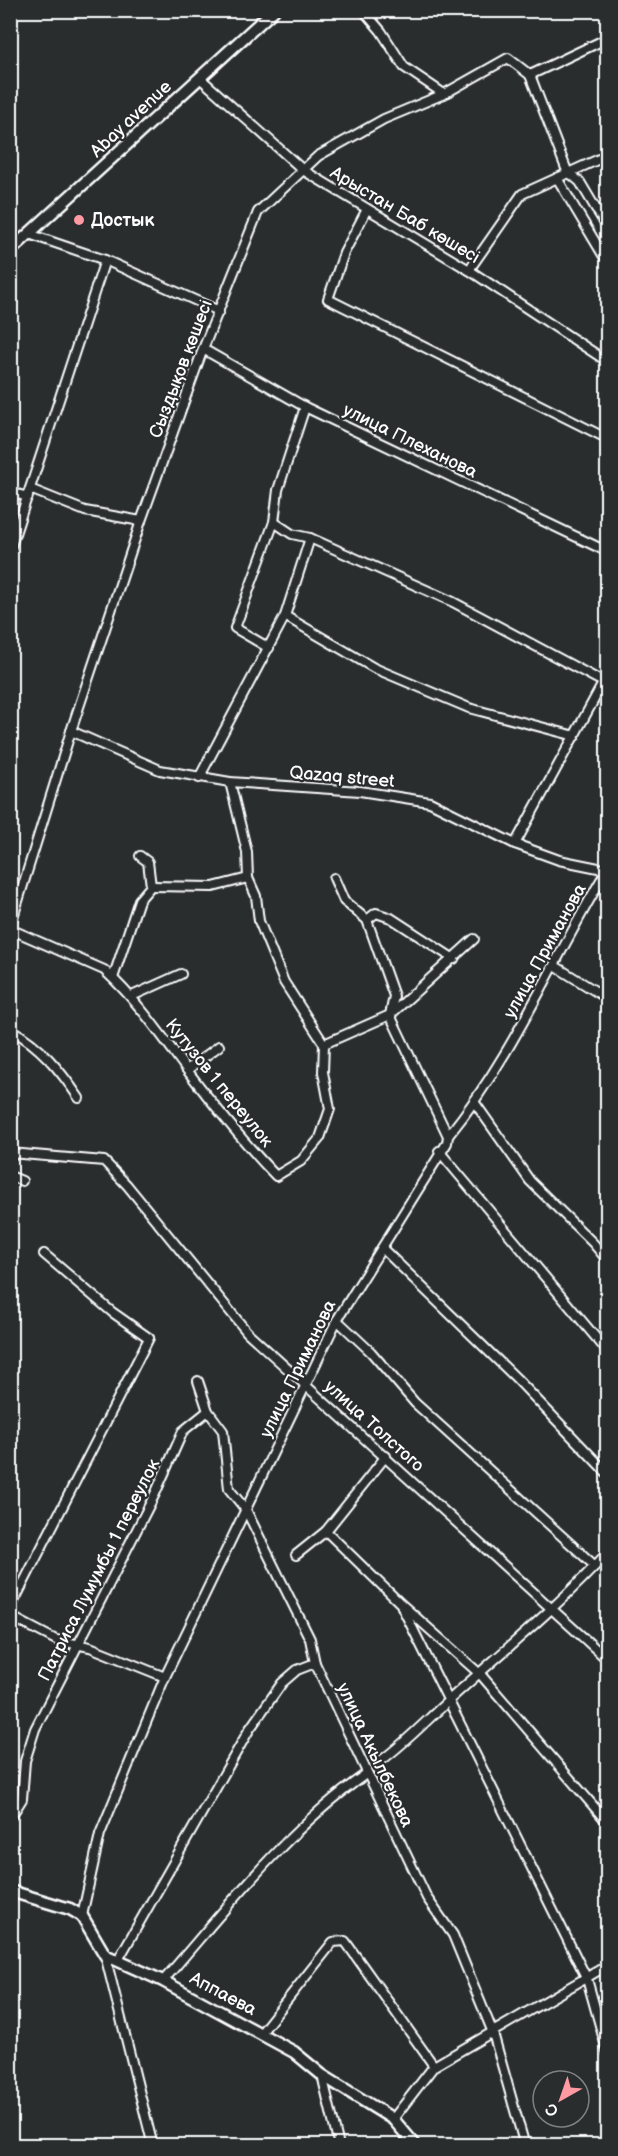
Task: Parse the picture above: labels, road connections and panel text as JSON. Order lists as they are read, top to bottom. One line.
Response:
{"streets":{"street":["Abay avenue","Арыстан Баб көшесі","Сыздықов көшесі","улица Плеханова","Qazaq street","улица Приманова","Кутузов 1 переулок","улица Толстого","Патриса Лумумбы 1 переулок","улица Акылбекова","Аппаева"]},"crossings":[["Abay avenue","Арыстан Баб көшесі"],["Арыстан Баб көшесі","Сыздықов көшесі"],["Сыздықов көшесі","улица Плеханова"],["Сыздықов көшесі","Qazaq street"],["Сыздықов көшесі","Кутузов 1 переулок"],["Qazaq street","улица Приманова"],["улица Приманова","улица Толстого"],["улица Приманова","улица Акылбекова"],["Патриса Лумумбы 1 переулок","улица Акылбекова"]],"places":["Достык"],"north":"bottom left"}
